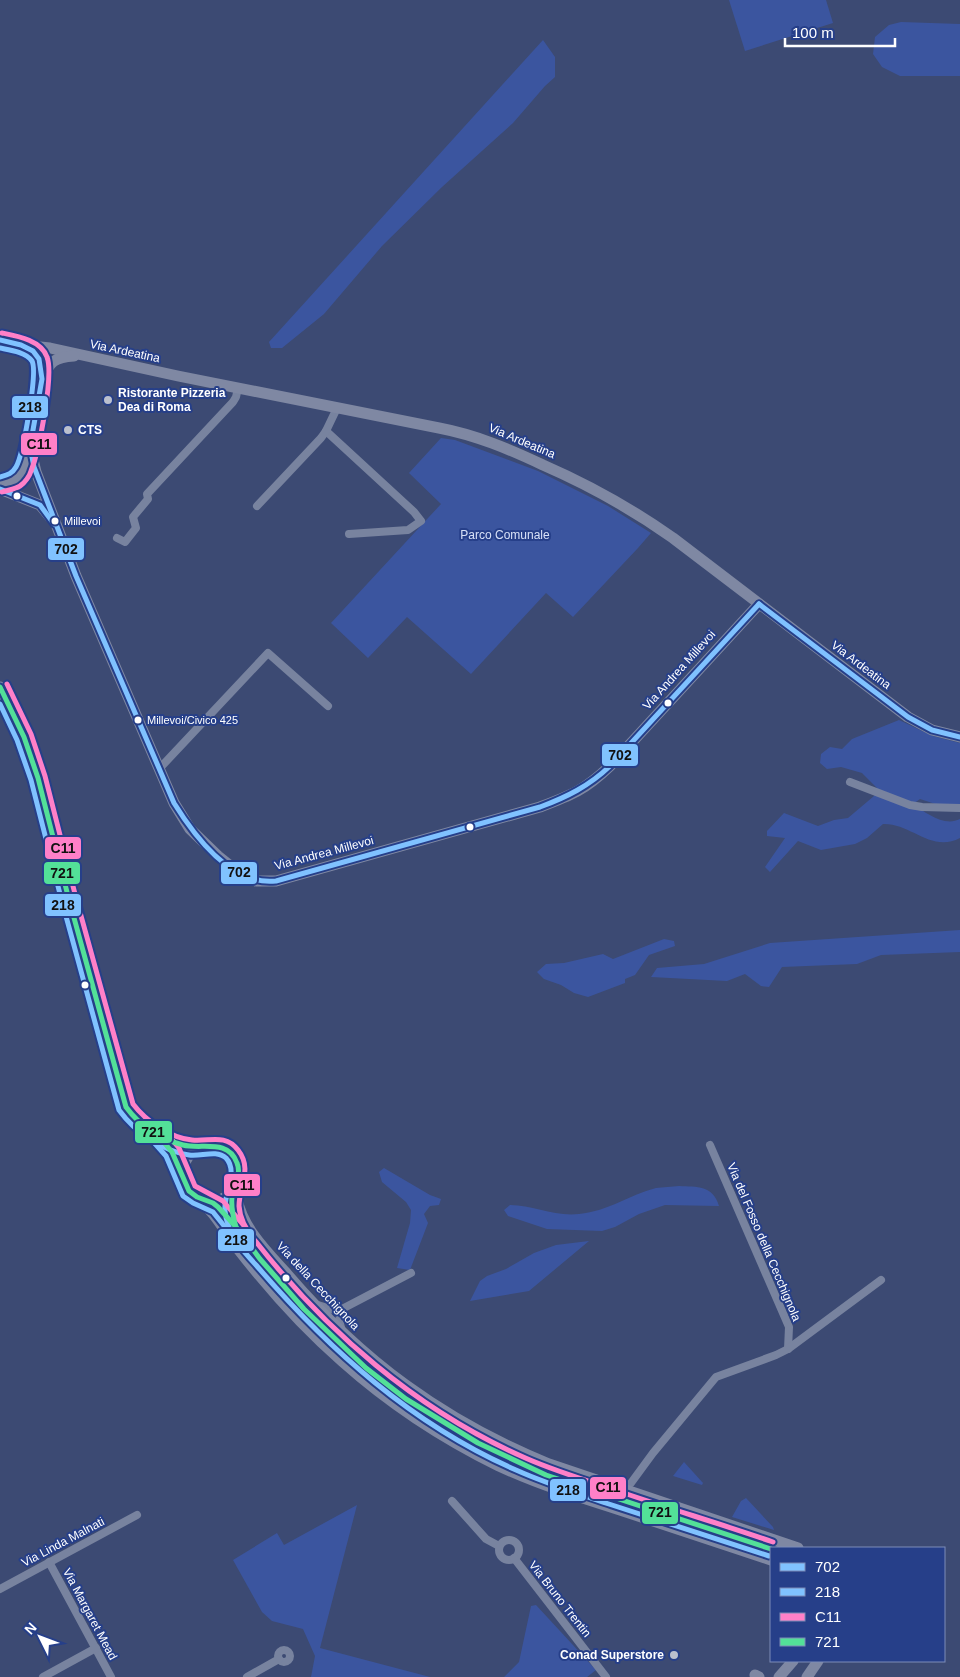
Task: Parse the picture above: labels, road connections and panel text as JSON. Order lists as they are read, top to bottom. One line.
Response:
{"streets":{"street":["Via Ardeatina","Via Andrea Millevoi","Via del Fosso della Cecchignola","Via della Cecchignola","Via Linda Malnati","Via Bruno Trentin","Via Margaret Mead"]},"crossings":[["Via Ardeatina","Via Andrea Millevoi"],["Via Linda Malnati","Via Margaret Mead"]],"parks":["Parco Comunale"],"places":["Ristorante Pizzeria Dea di Roma","CTS","Millevoi","Millevoi/Civico 425","Conad Superstore"],"lines":["transit line C11","transit line 702","transit line 218","transit line 721"],"legend":["702","218","C11","721"],"scale_bar":"100 m","north":"top left"}
